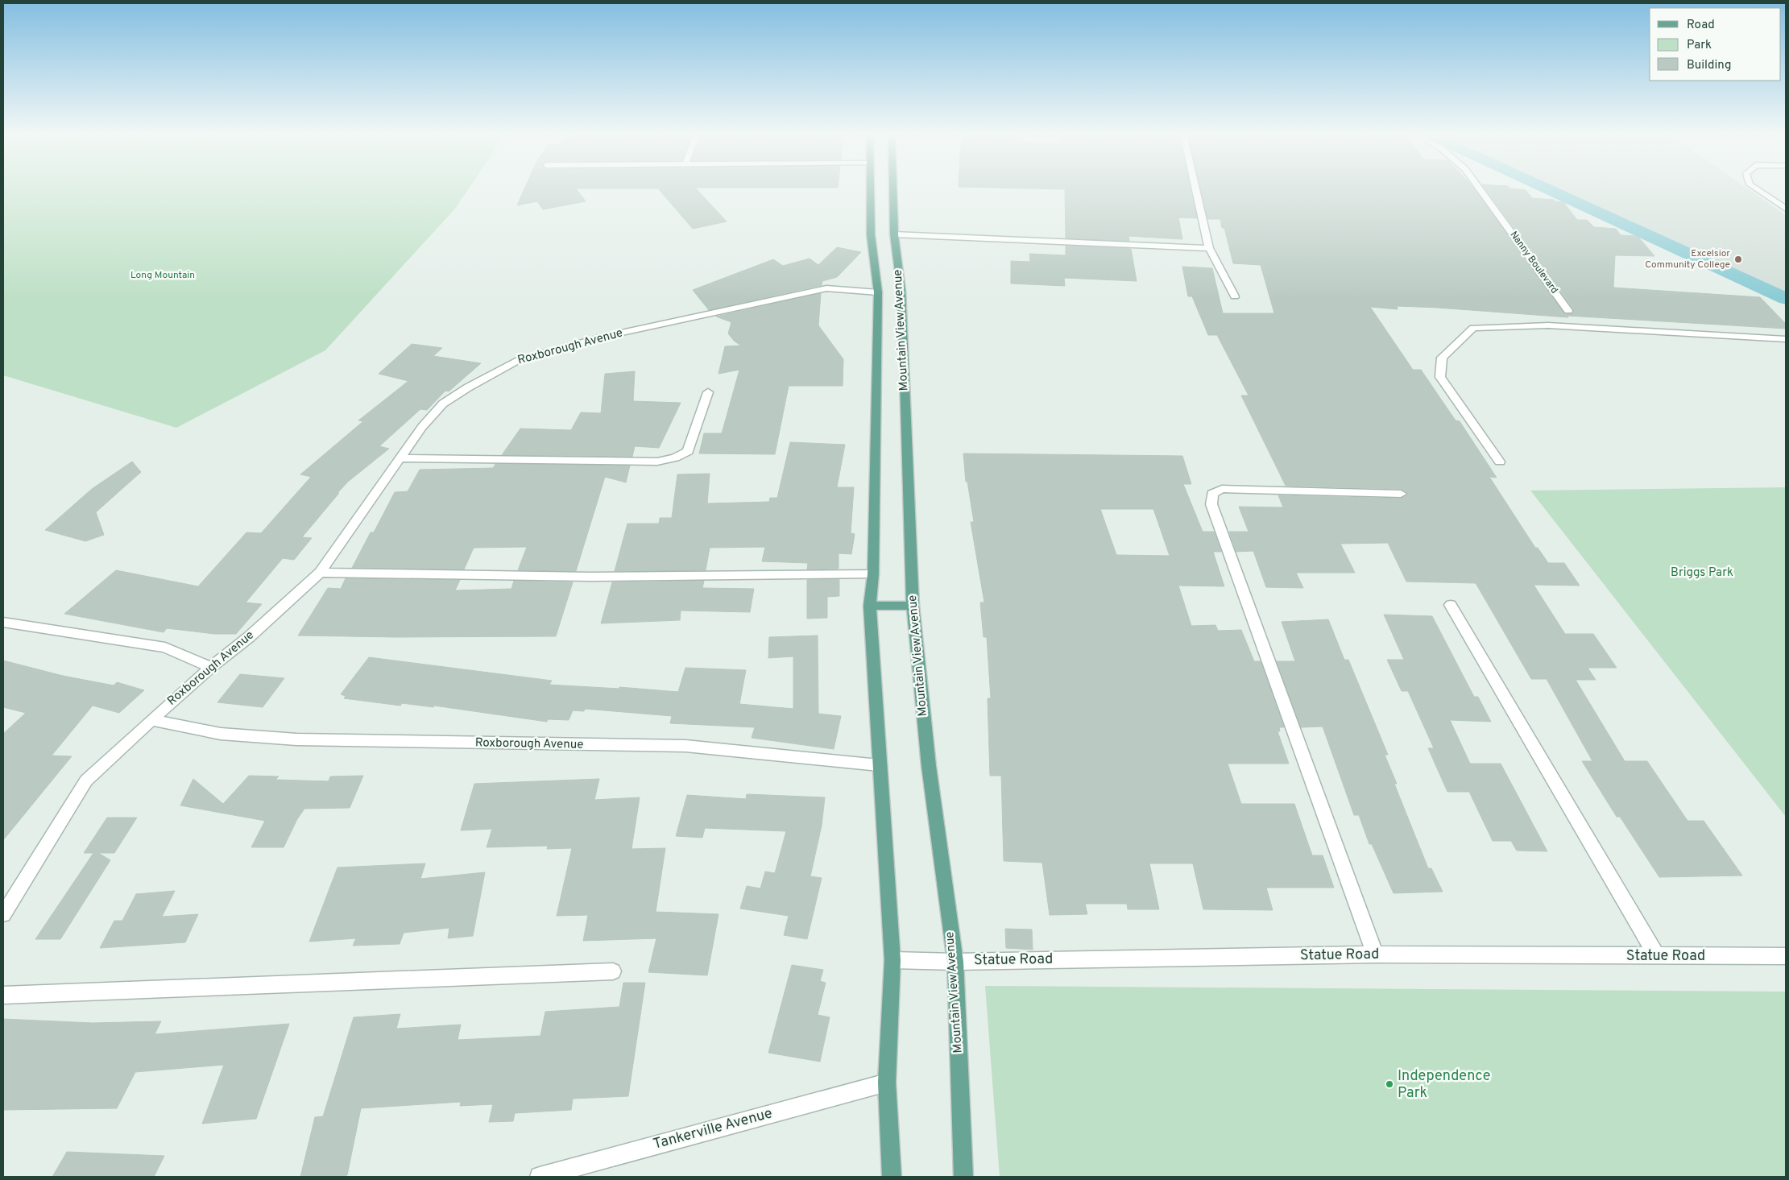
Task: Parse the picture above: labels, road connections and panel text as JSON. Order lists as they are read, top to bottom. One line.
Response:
{"streets":{"main road":["Mountain View Avenue"],"street":["Nanny Boulevard","Roxborough Avenue","Statue Road","Tankerville Avenue"]},"crossings":[["Mountain View Avenue","Roxborough Avenue"],["Mountain View Avenue","Statue Road"],["Mountain View Avenue","Tankerville Avenue"]],"parks":["Long Mountain","Briggs Park"],"places":["Excelsior Community College","Independence Park"],"legend":["Road","Park","Building"]}
